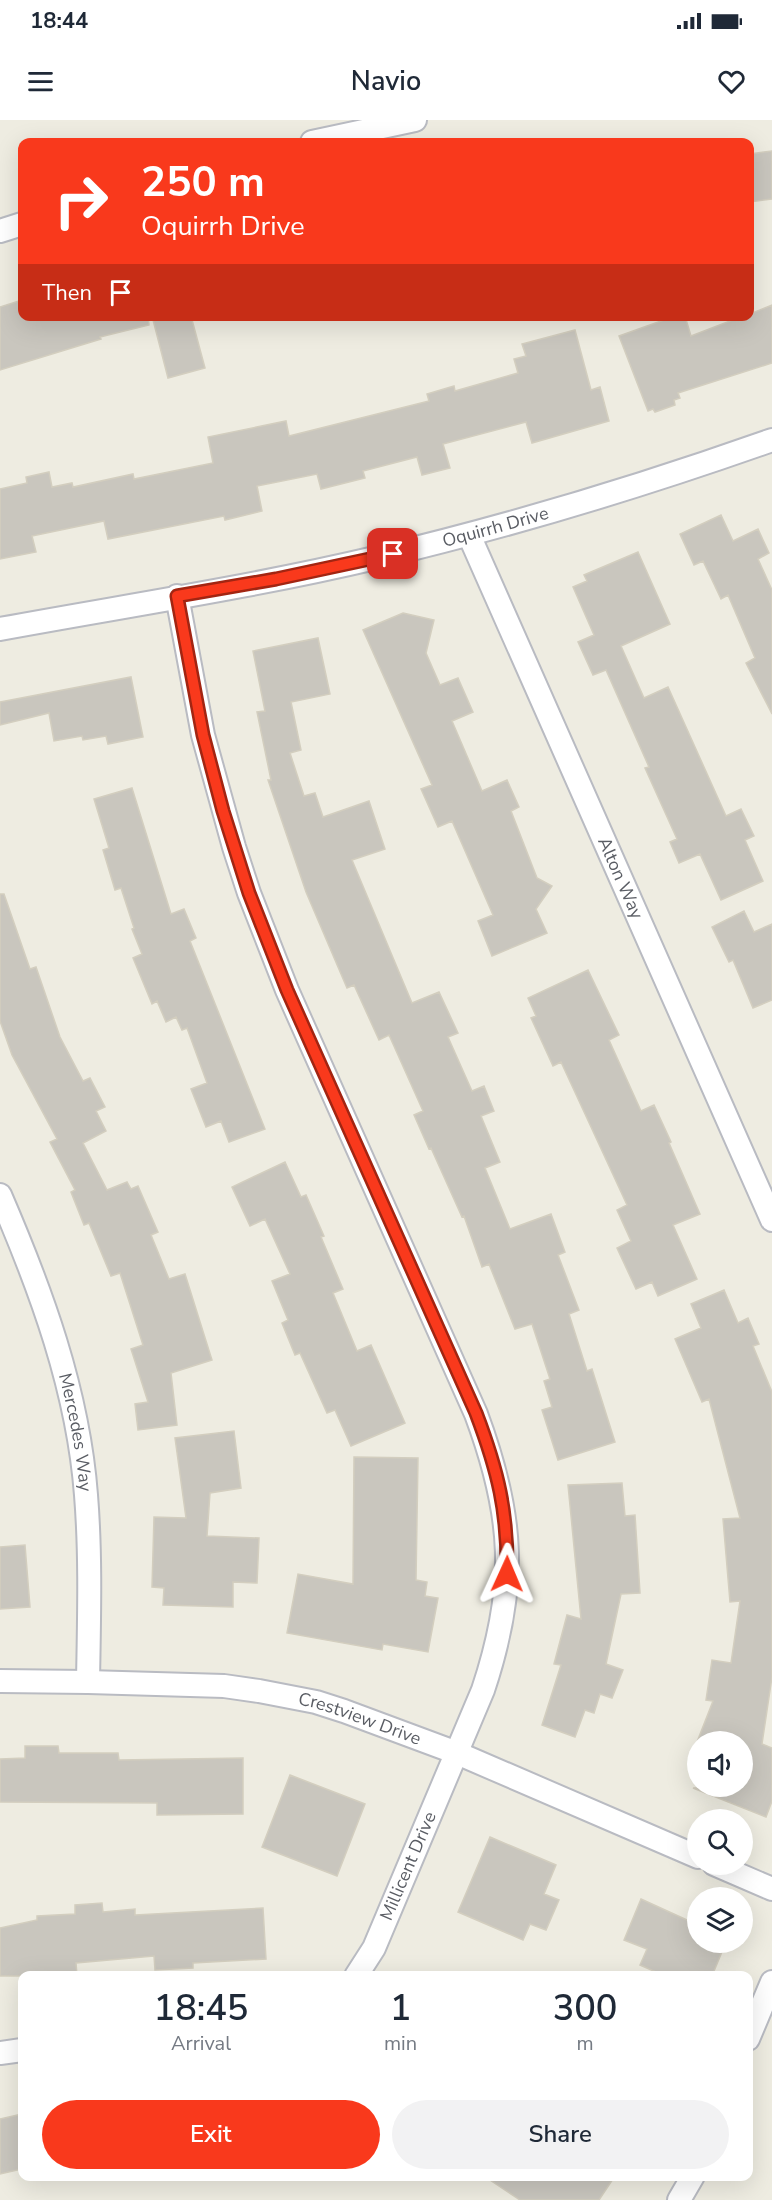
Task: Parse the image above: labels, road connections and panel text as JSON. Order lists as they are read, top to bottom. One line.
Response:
{"streets":{"street":["Oquirrh Drive","Alton Way","Mercedes Way","Crestview Drive","Millicent Drive"]},"crossings":[["Oquirrh Drive","Alton Way"],["Oquirrh Drive","Millicent Drive"],["Mercedes Way","Crestview Drive"],["Crestview Drive","Millicent Drive"]],"page":{"status":"18:44","header":"Navio","turn":["250 m","Oquirrh Drive"],"then":"Then","eta":["18:45","Arrival","1","min","300","m"],"buttons":["Exit","Share"]}}
